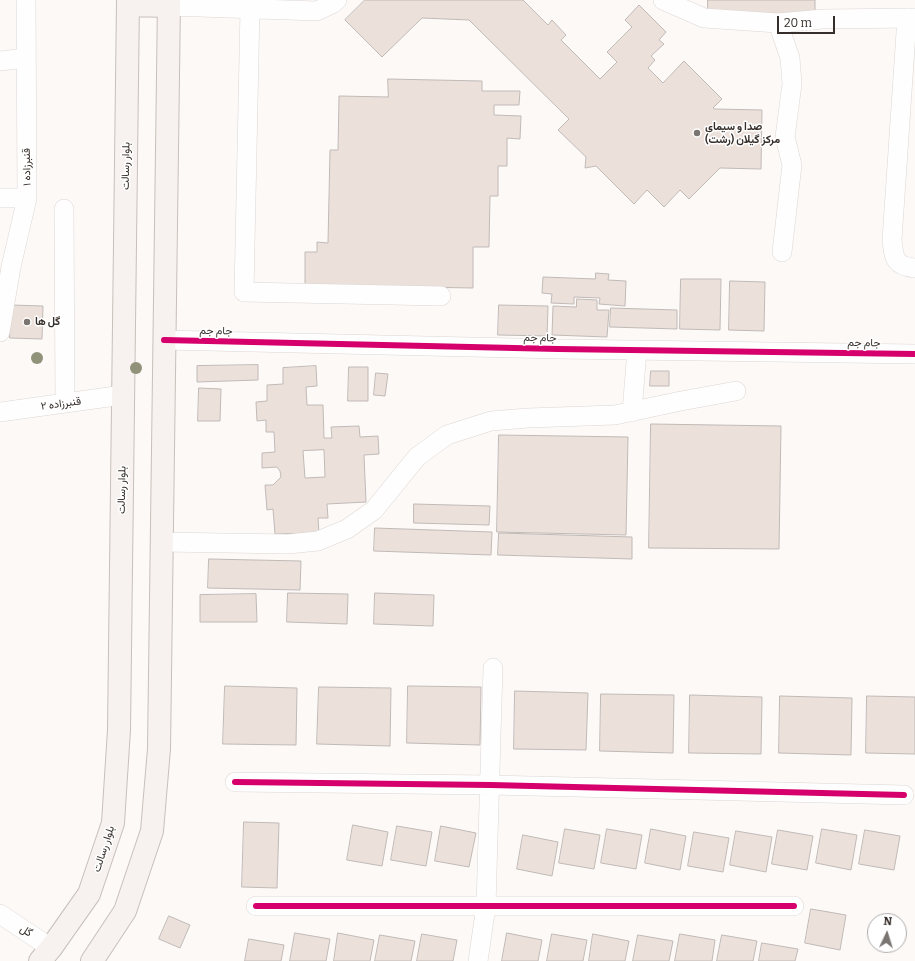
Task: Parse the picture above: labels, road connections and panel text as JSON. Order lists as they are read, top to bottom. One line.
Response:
{"streets":{"main road":["بلوار رسالت"],"street":["قنبرزاده ۱","جام جم","قنبرزاده ۲","گل"]},"crossings":[["بلوار رسالت","قنبرزاده ۲"],["بلوار رسالت","گل"]],"places":["صدا و سیمای مرکز گیلان (رشت)","گل ها"],"scale_bar":"20 m","north":"top"}
